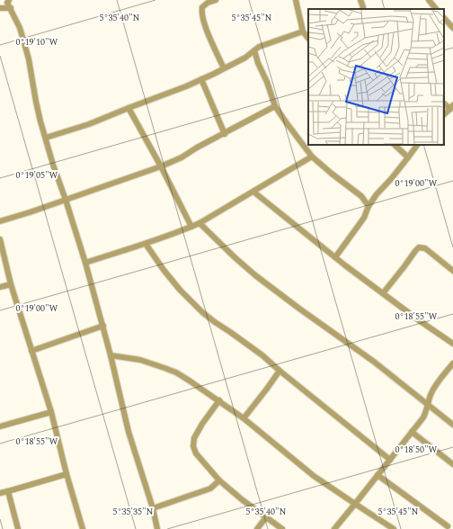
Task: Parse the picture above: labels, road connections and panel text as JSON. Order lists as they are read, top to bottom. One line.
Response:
{"coordinates":["5°35'40\"N","5°35'45\"N","0°19'10\"W","0°19'05\"W","0°19'00\"W","0°18'55\"W","0°18'50\"W","5°35'35\"N"]}
